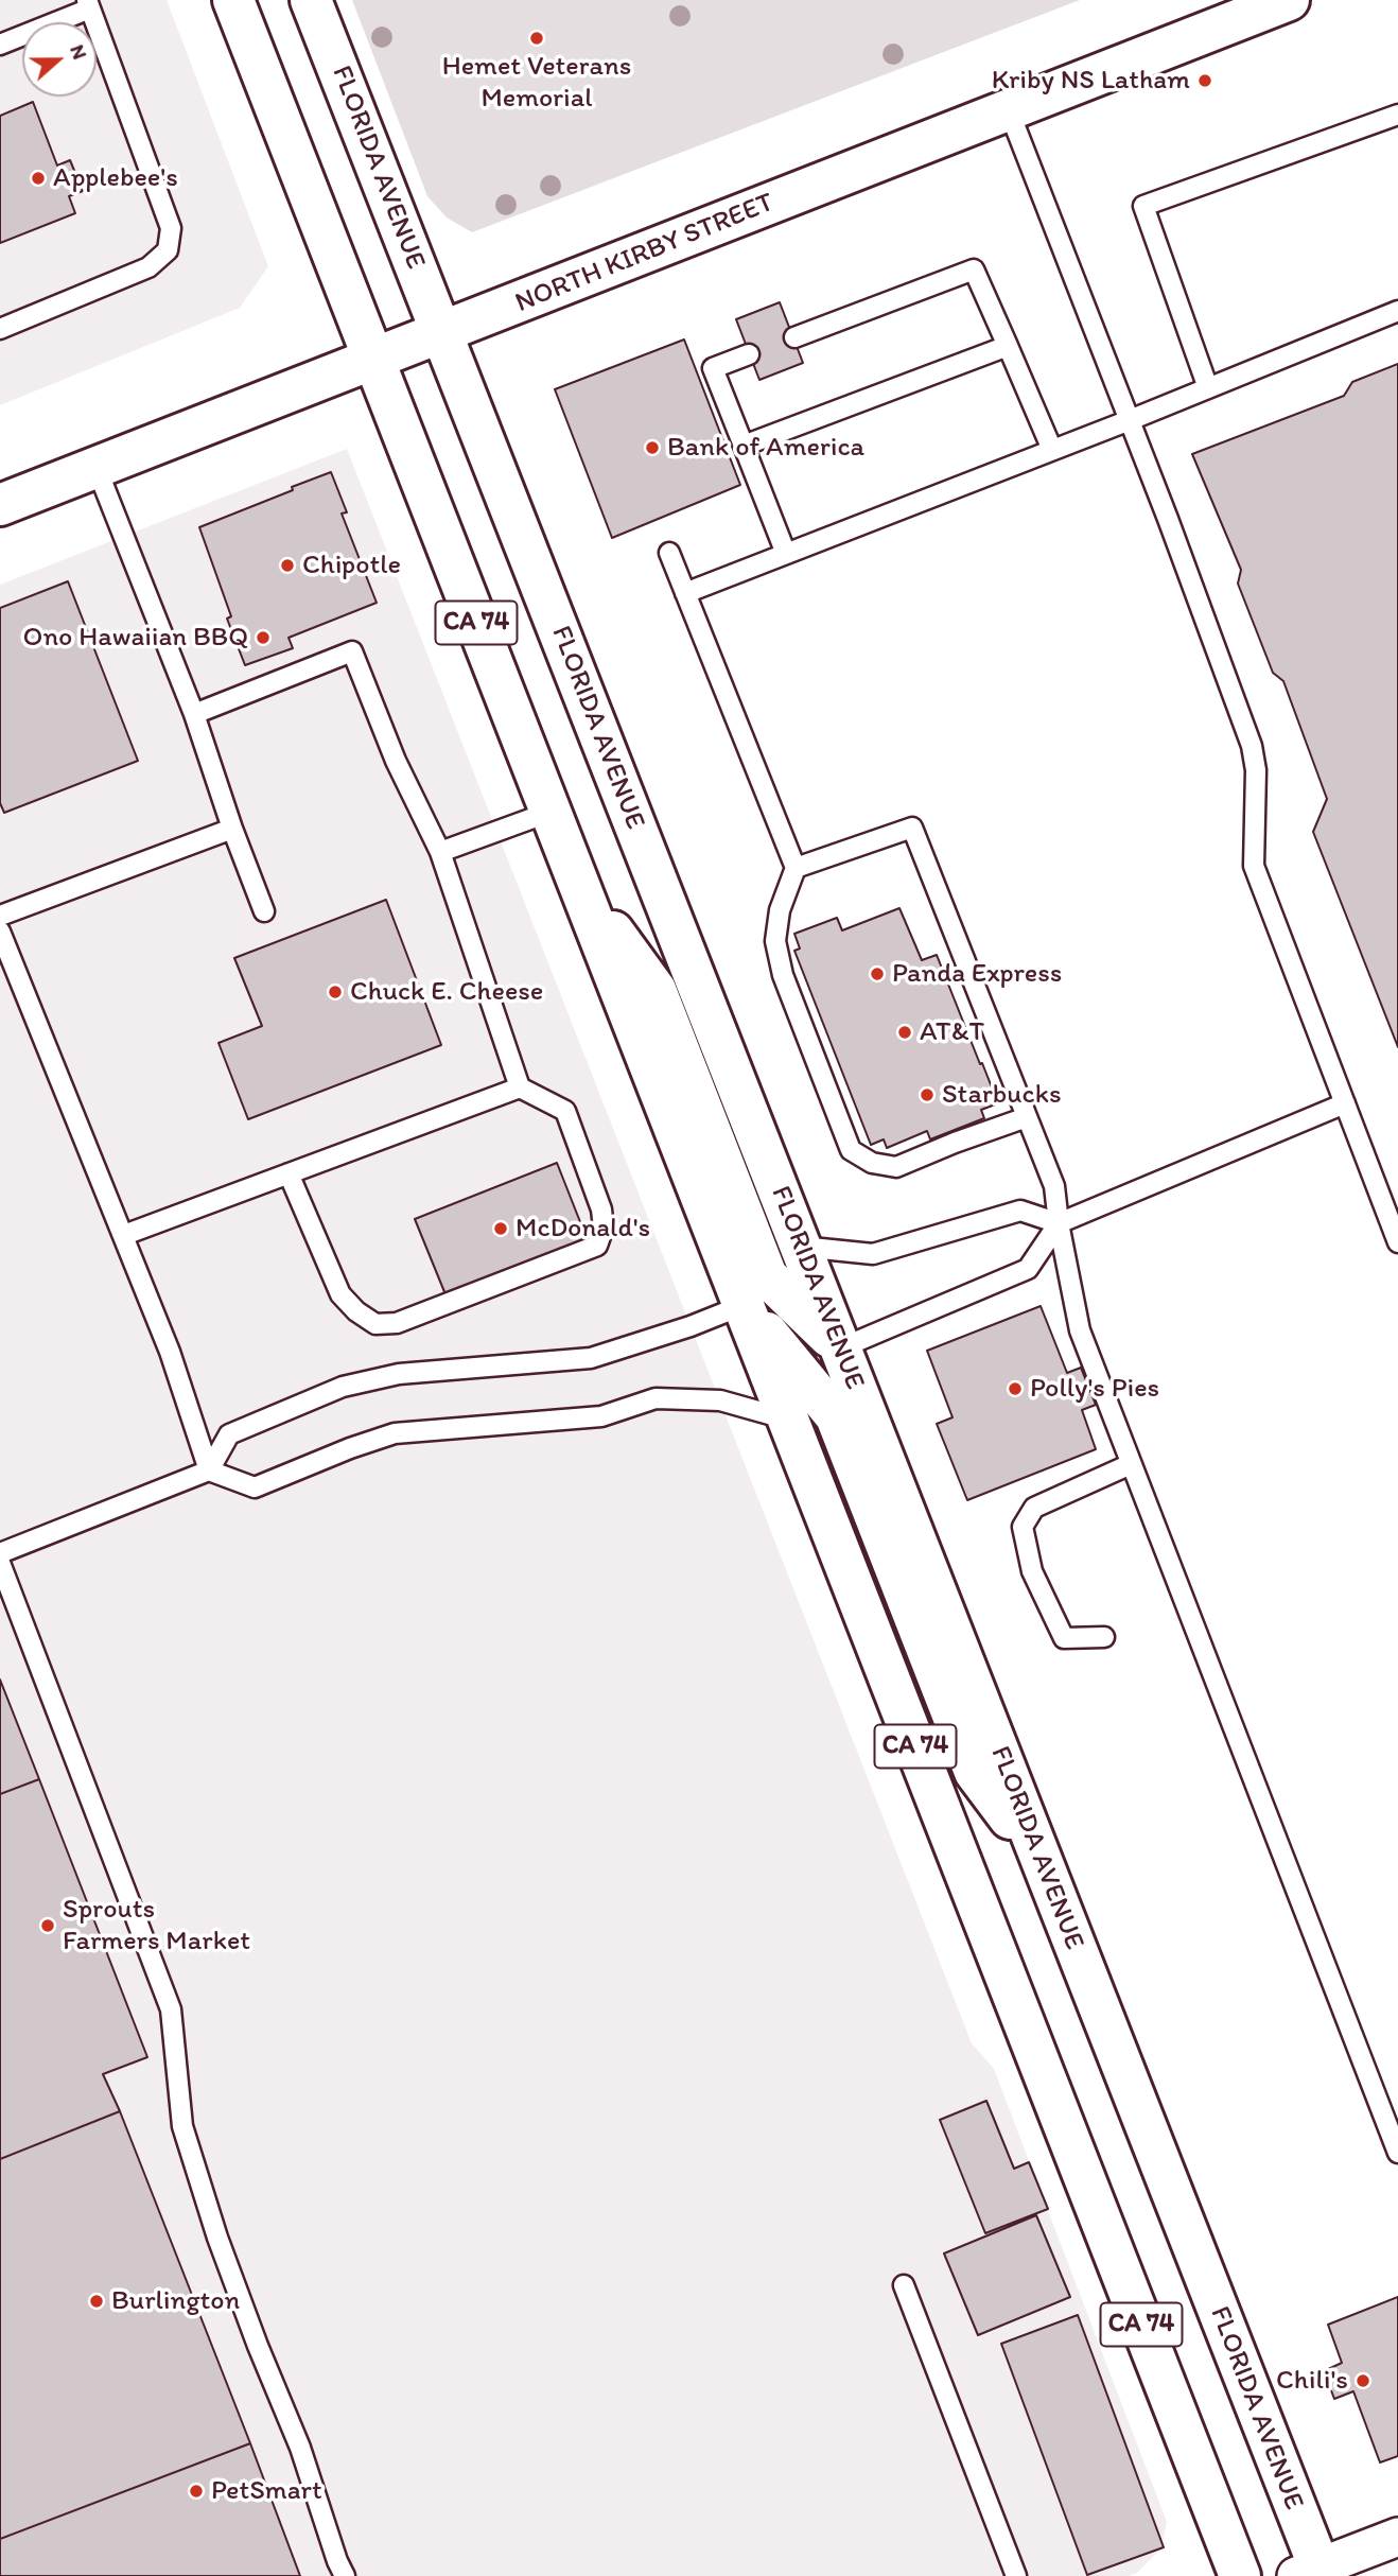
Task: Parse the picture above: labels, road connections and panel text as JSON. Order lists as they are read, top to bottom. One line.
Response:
{"streets":{"main road":["FLORIDA AVENUE","NORTH KIRBY STREET","CA 74"]},"crossings":[["FLORIDA AVENUE","NORTH KIRBY STREET"],["NORTH KIRBY STREET","CA 74"]],"places":["Hemet Veterans Memorial","Kriby NS Latham","Applebee's","Bank of America","Chipotle","Ono Hawaiian BBQ","Panda Express","Chuck E. Cheese","AT&T","Starbucks","McDonald's","Polly's Pies","Sprouts Farmers Market","Burlington","Chili's","PetSmart"],"north":"right"}
